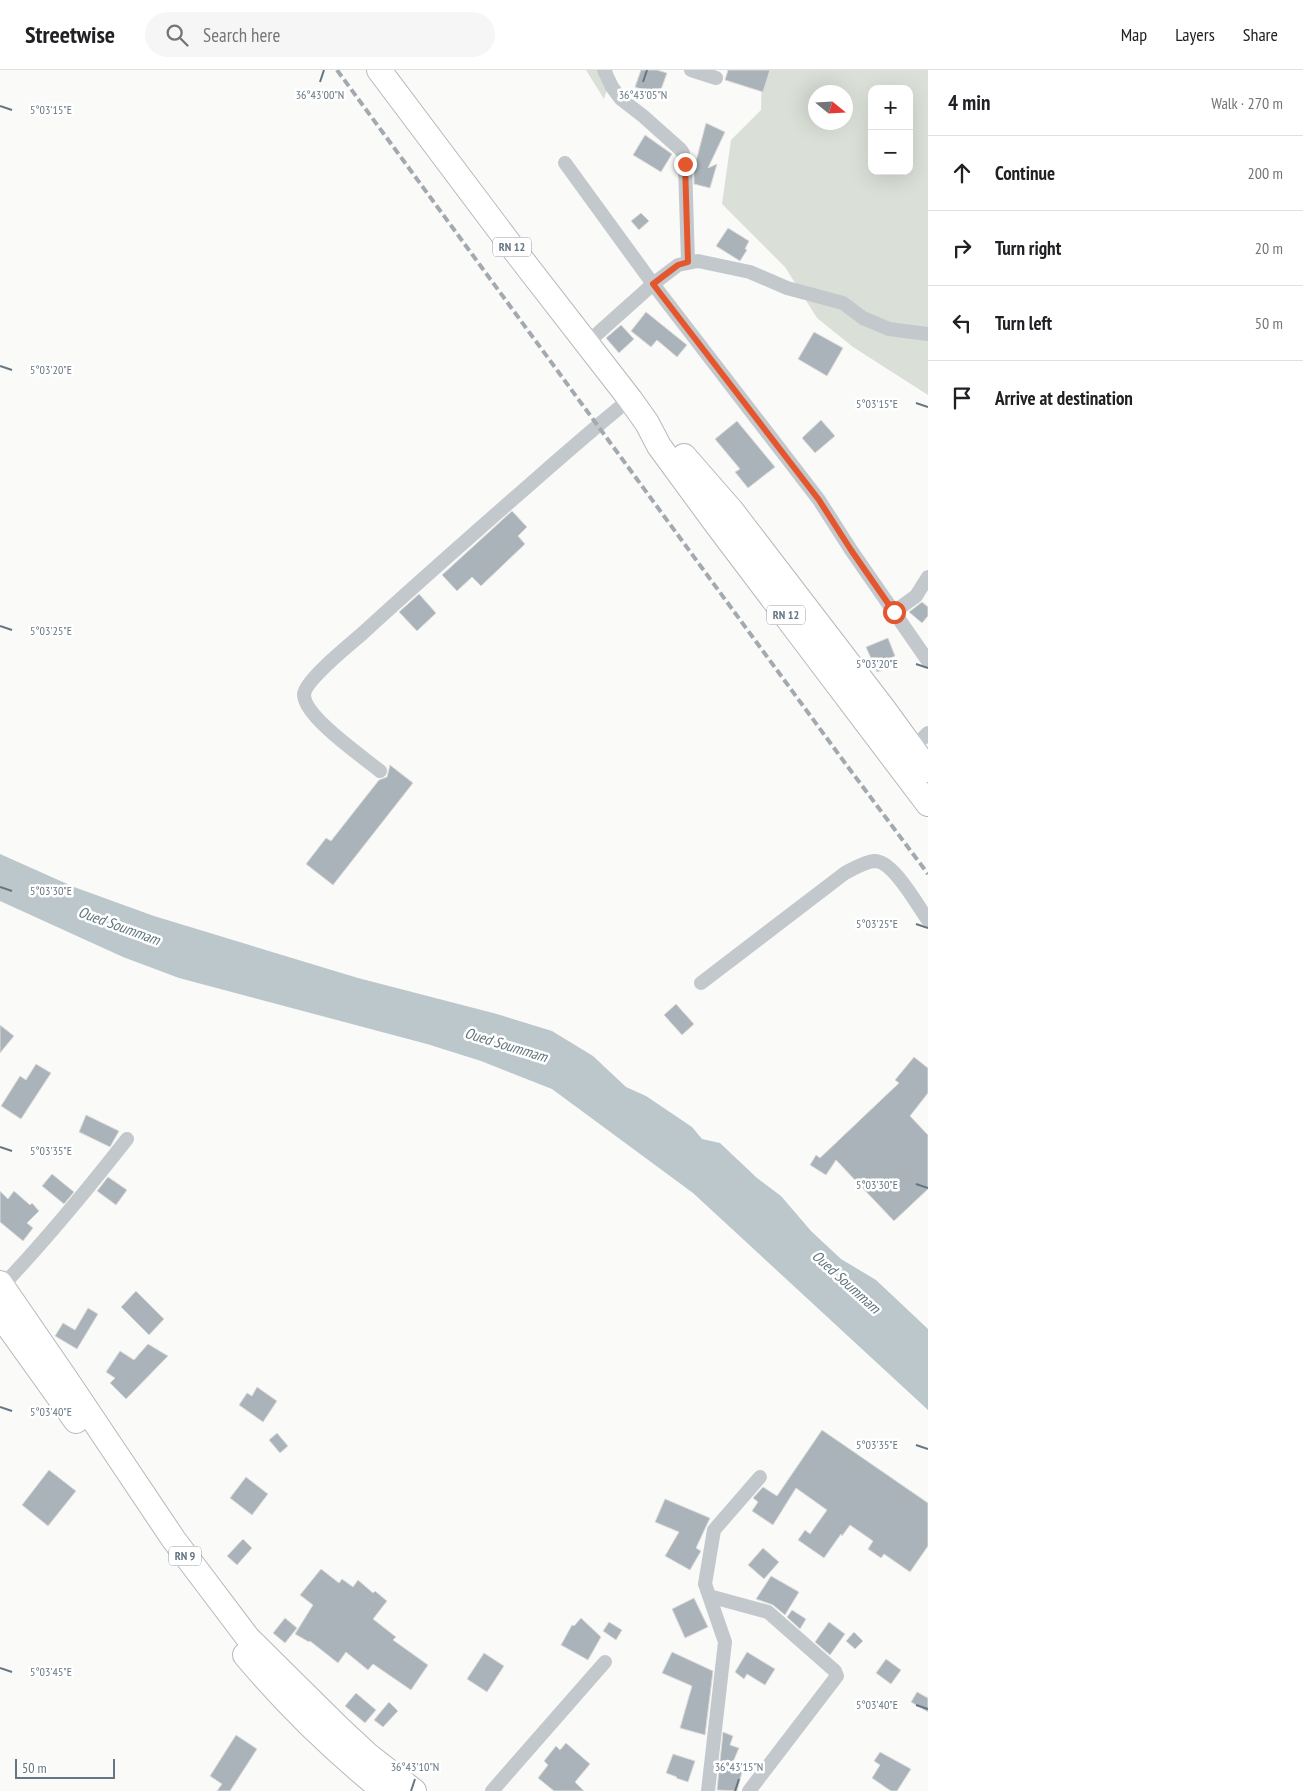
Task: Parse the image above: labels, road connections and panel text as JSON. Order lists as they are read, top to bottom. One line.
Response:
{"streets":{"highway":["RN 12","RN 9"]},"water":["Oued Soummam"],"scale_bar":"50 m","north":"right","page":{"header":"Streetwise","search":"Search here","nav":["Map","Layers","Share"],"heading":["4 min","Walk · 270 m"],"map_buttons":["+","−"],"list":[["Continue","200 m"],["Turn right","20 m"],["Turn left","50 m"],"Arrive at destination"],"scale":"50 m"},"coordinates":["36°43'00\"N","36°43'05\"N","5°03'15\"E","5°03'20\"E","5°03'25\"E","5°03'30\"E","5°03'35\"E","5°03'40\"E","5°03'45\"E","36°43'10\"N","36°43'15\"N"]}
